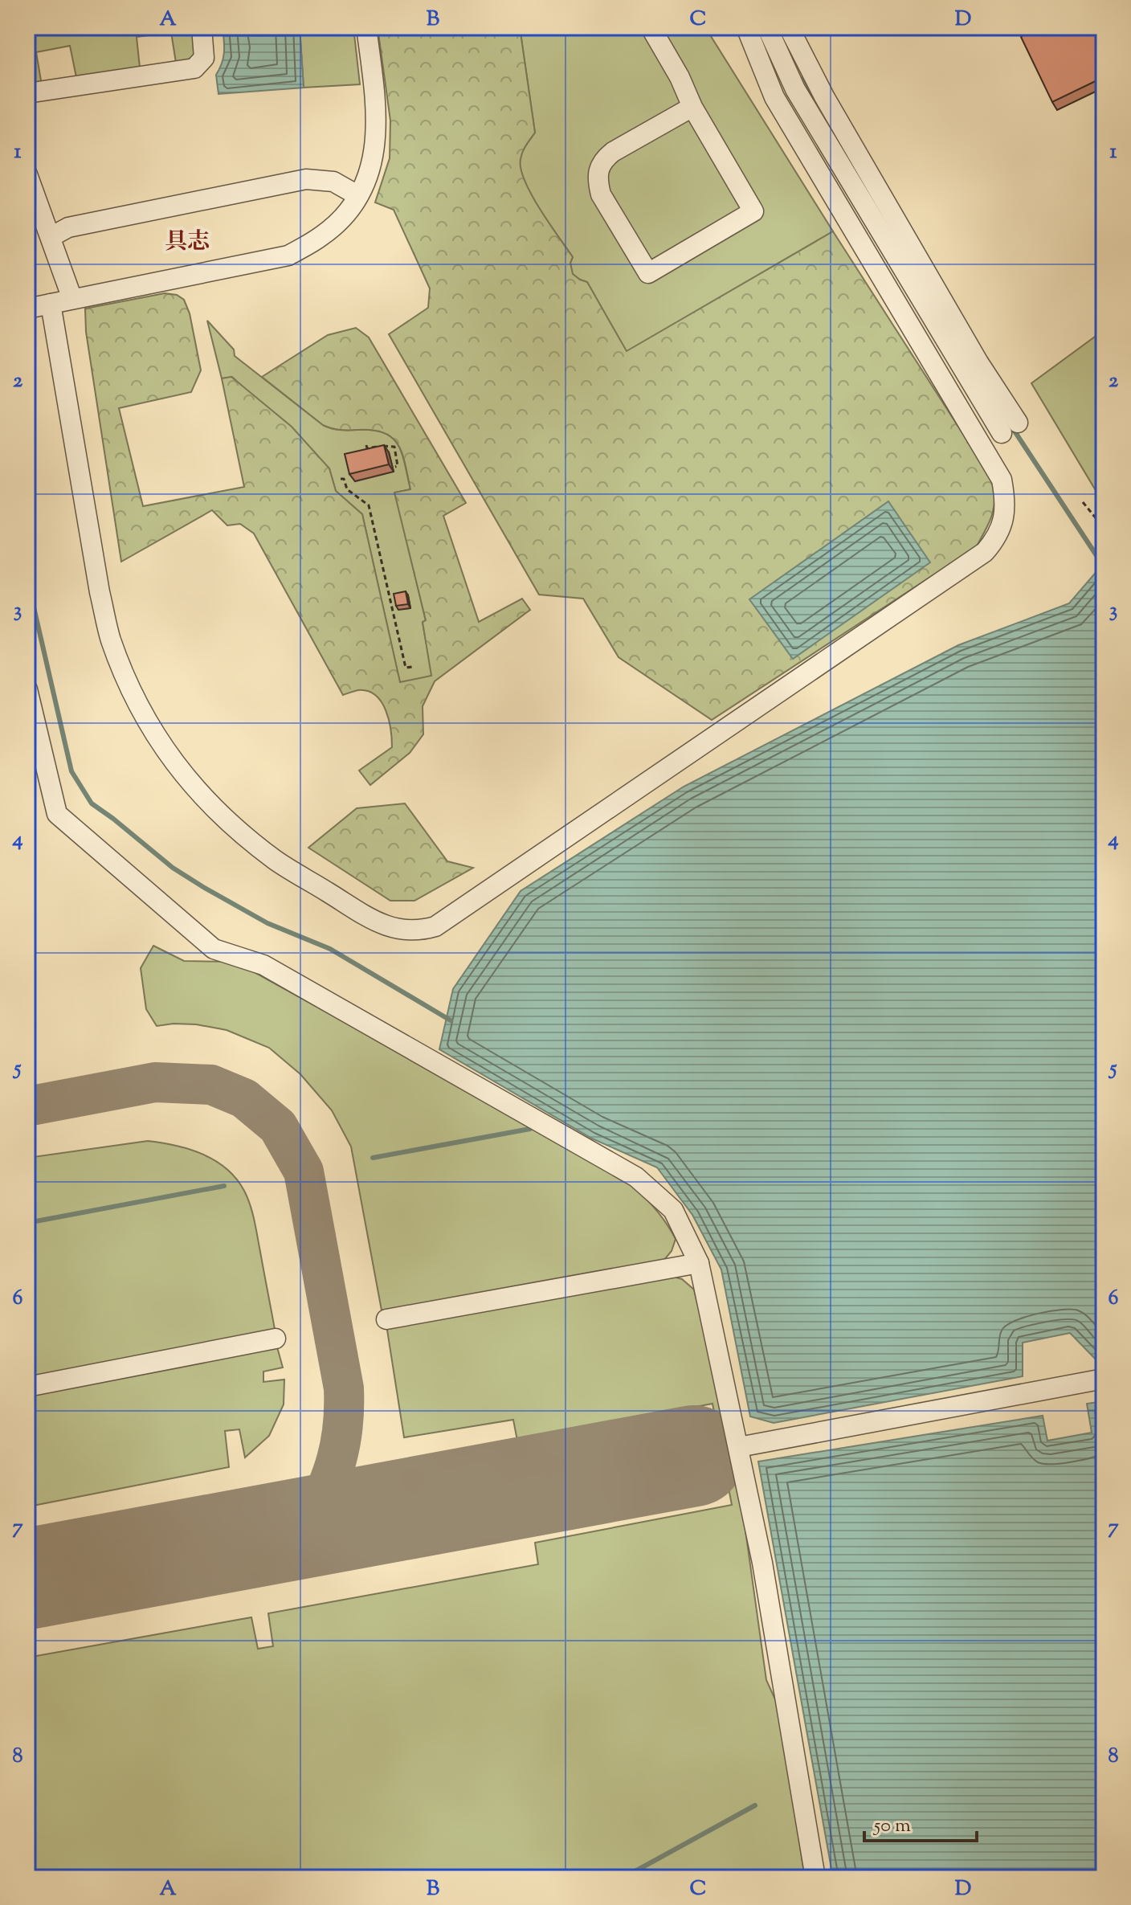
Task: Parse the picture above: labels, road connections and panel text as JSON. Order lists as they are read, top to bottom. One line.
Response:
{"districts":["具志"],"scale_bar":"50 m","grid":{"columns":["A","B","C","D"],"rows":["1","2","3","4","5","6","7","8"]}}
